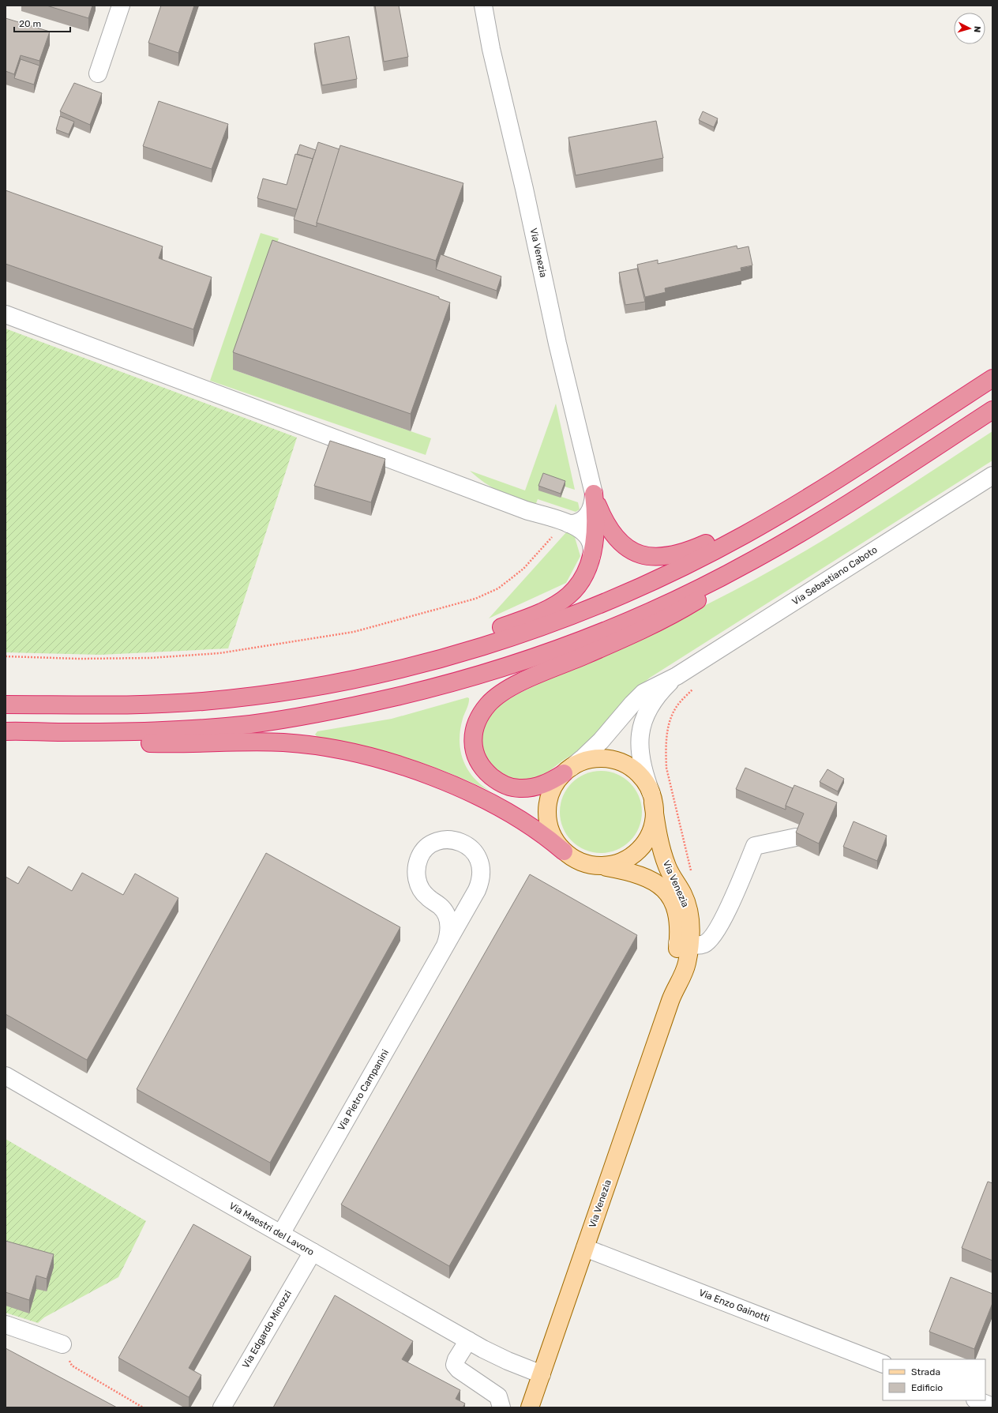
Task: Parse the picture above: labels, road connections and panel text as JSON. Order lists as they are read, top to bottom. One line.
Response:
{"streets":{"main road":["Via Venezia"],"street":["Via Sebastiano Caboto","Via Pietro Campanini","Via Maestri del Lavoro","Via Enzo Gainotti","Via Edgardo Minozzi"]},"crossings":[["Via Venezia","Via Sebastiano Caboto"],["Via Venezia","Via Maestri del Lavoro"],["Via Venezia","Via Enzo Gainotti"],["Via Pietro Campanini","Via Maestri del Lavoro"],["Via Maestri del Lavoro","Via Edgardo Minozzi"]],"legend":["Strada","Edificio"],"scale_bar":"20 m","north":"right"}
